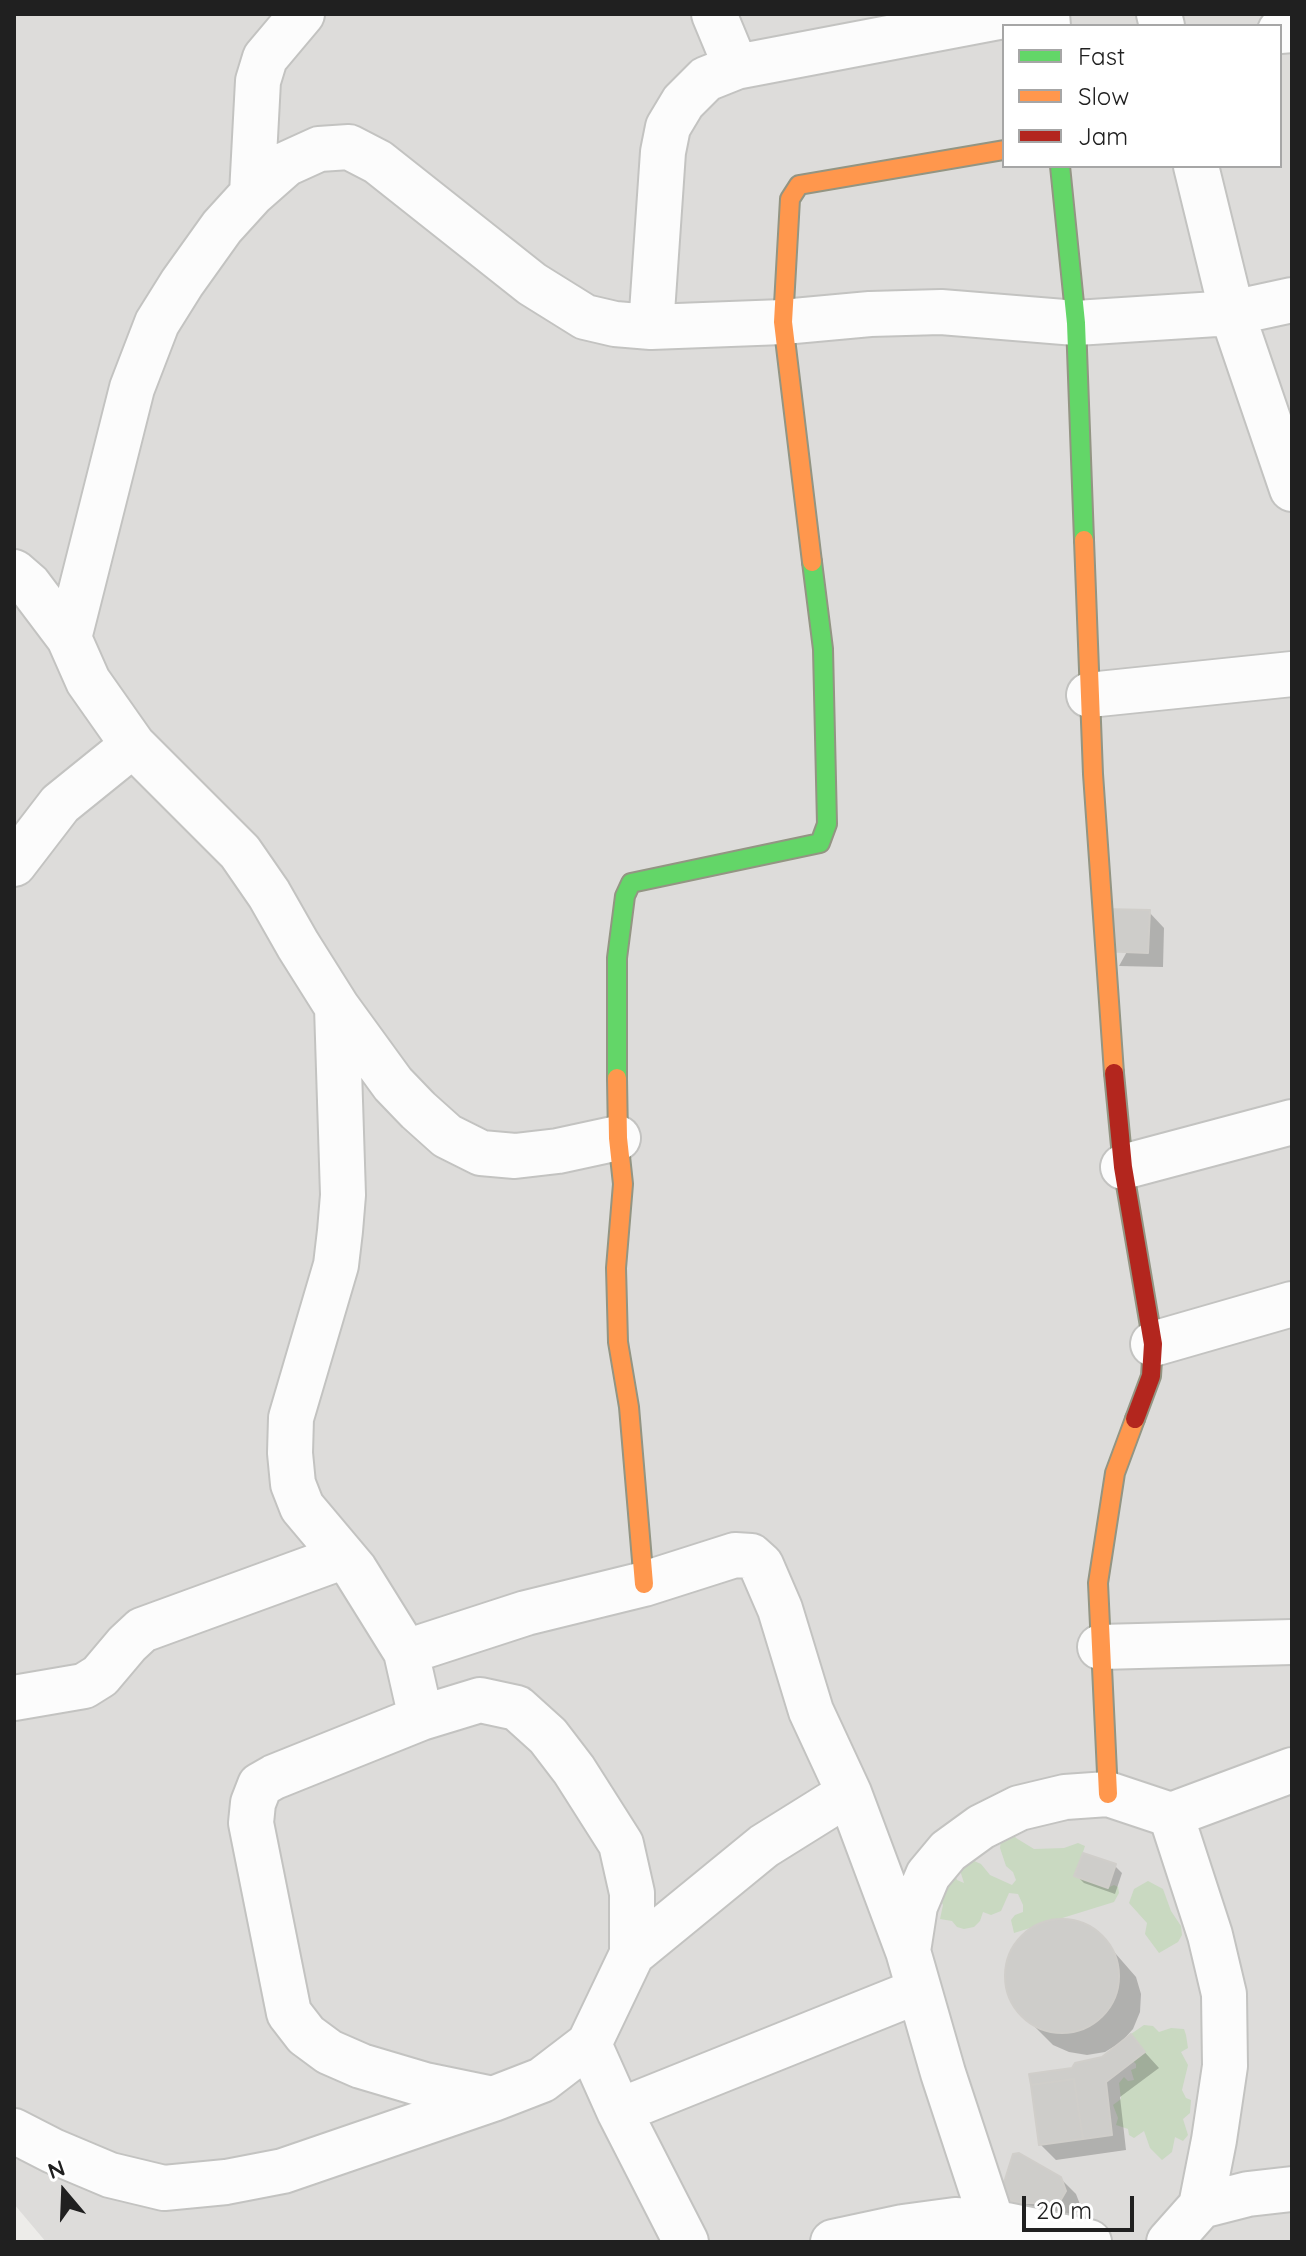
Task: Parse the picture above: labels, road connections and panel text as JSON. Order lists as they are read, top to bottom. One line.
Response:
{"legend":["Fast","Slow","Jam"],"scale_bar":"20 m","north":"top"}
